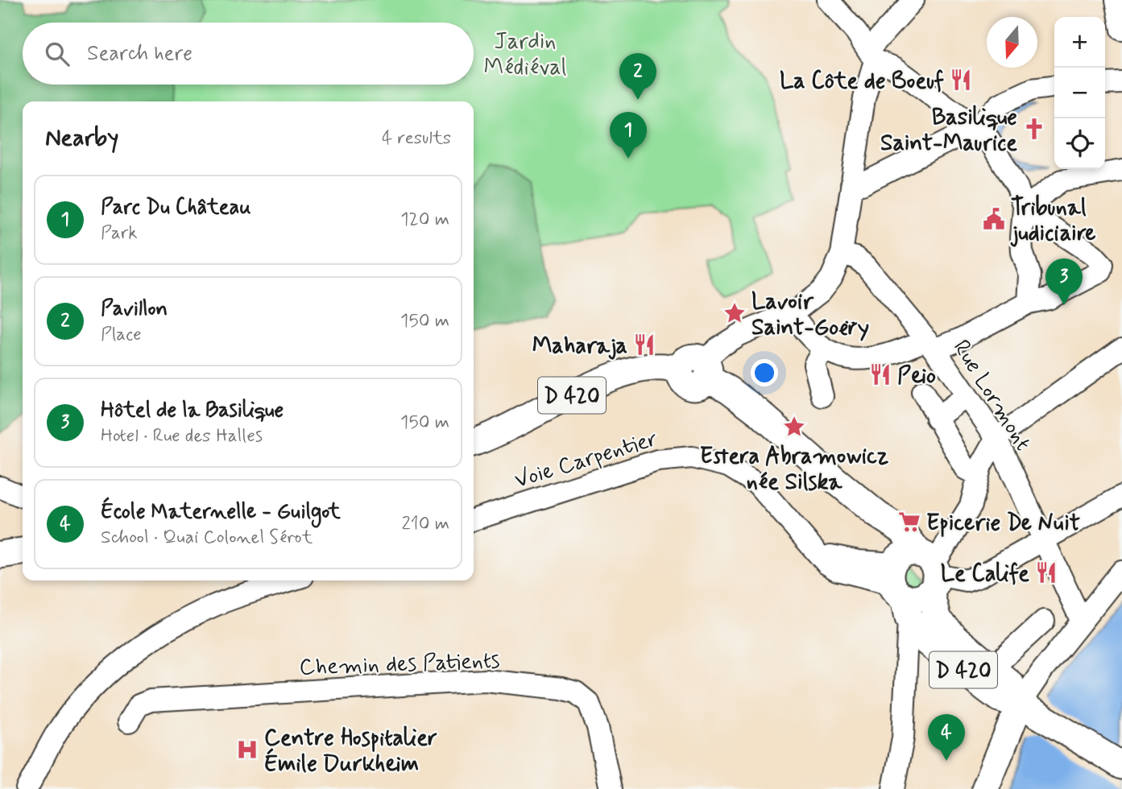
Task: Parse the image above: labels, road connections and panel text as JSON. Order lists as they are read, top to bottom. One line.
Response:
{"streets":{"main road":["D 420"],"street":["Rue Lormont","Voie Carpentier","Chemin des Patients"]},"crossings":[["Rue Lormont","Voie Carpentier"],["D 420","Voie Carpentier"]],"parks":["Jardin Médiéval"],"places":{"restaurant":["La Côte de Boeuf","Maharaja","Peio","Le Calife"],"church":["Basilique Saint-Maurice"],"public building":["Tribunal judiciaire"],"place":["Lavoir Saint-Goëry","Estera Abramowicz née Silska"],"supermarket":["Epicerie De Nuit"],"hospital":["Centre Hospitalier Émile Durkheim"]},"north":"bottom","page":{"map_buttons":["+","−"],"search":"Search here","pins":["2","1","3","4"],"heading":["Nearby","4 results"],"list":[{"mark":"1","name":"Parc Du Château","note":"Park","value":"120 m"},{"mark":"2","name":"Pavillon","note":"Place","value":"150 m"},{"mark":"3","name":"Hôtel de la Basilique","note":"Hotel · Rue des Halles","value":"150 m"},{"mark":"4","name":"École Maternelle - Guilgot","note":"School · Quai Colonel Sérot","value":"210 m"}]}}
